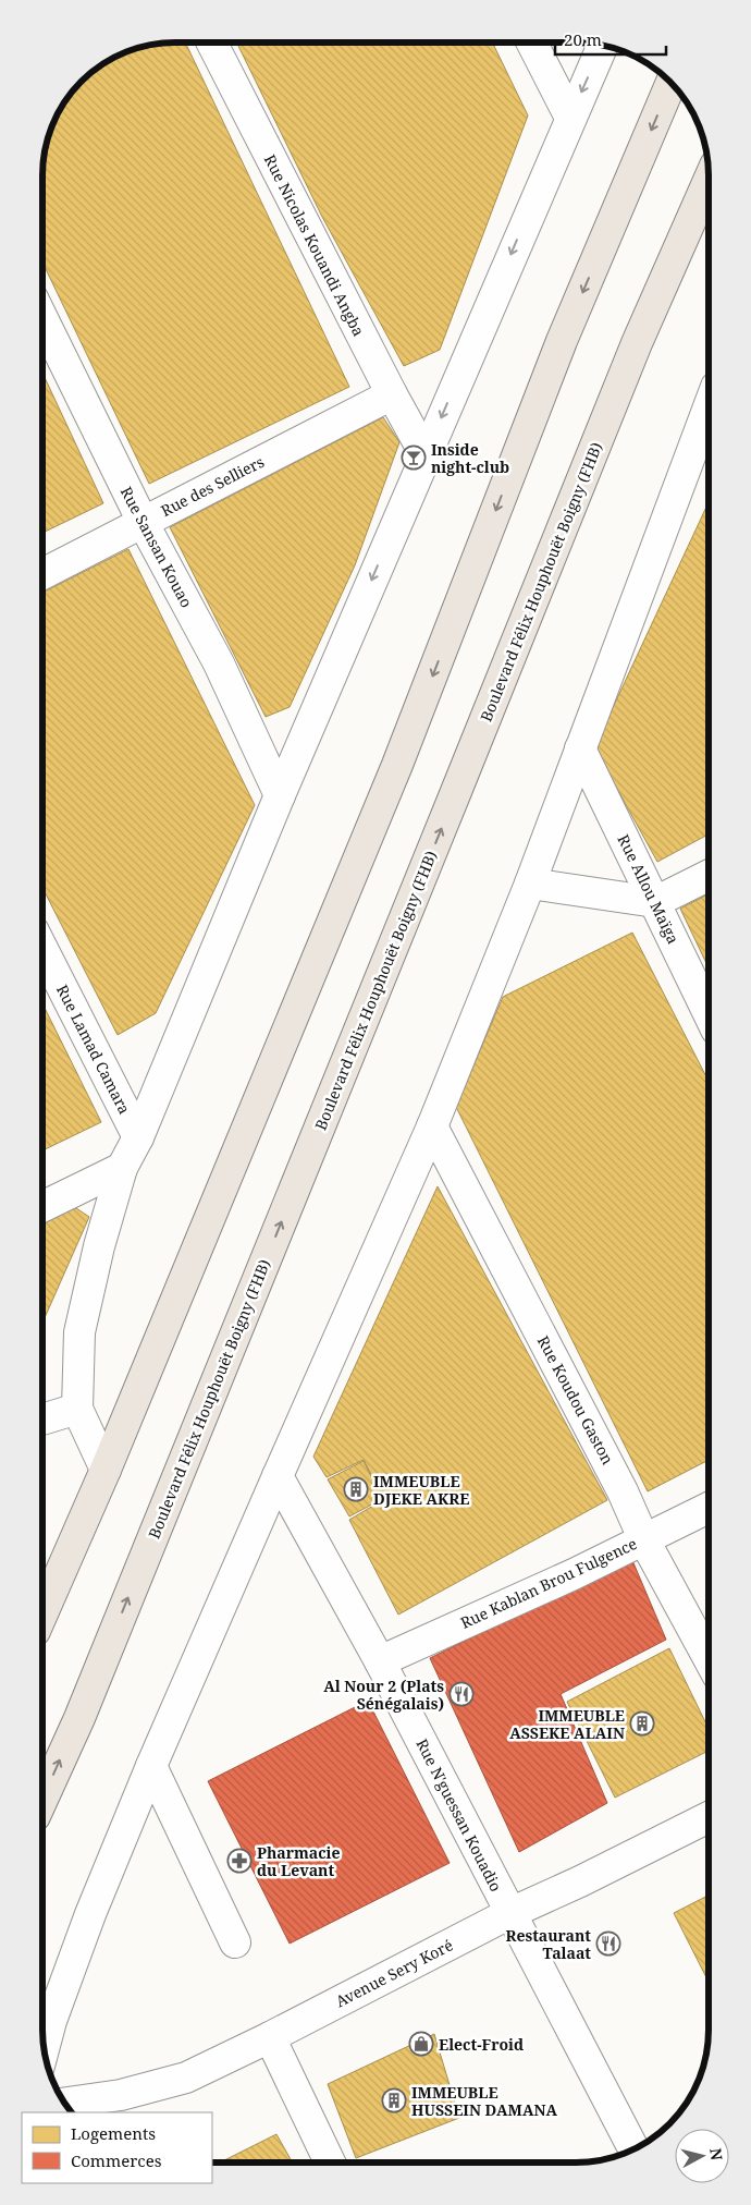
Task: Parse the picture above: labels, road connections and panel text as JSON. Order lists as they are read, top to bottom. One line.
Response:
{"streets":{"main road":["Boulevard Félix Houphouët Boigny (FHB)"],"street":["Rue Nicolas Kouandi Angba","Rue des Selliers","Rue Sansan Kouao","Rue Allou Maïga","Rue Lamad Camara","Rue Koudou Gaston","Rue Kablan Brou Fulgence","Rue N'guessan Kouadio","Avenue Sery Koré"]},"crossings":[["Rue Nicolas Kouandi Angba","Rue des Selliers"],["Rue des Selliers","Rue Sansan Kouao"],["Rue Koudou Gaston","Rue Kablan Brou Fulgence"],["Rue Kablan Brou Fulgence","Rue N'guessan Kouadio"],["Rue N'guessan Kouadio","Avenue Sery Koré"]],"places":{"bar":["Inside night-club"],"building":["IMMEUBLE DJEKE AKRE","IMMEUBLE ASSEKE ALAIN","IMMEUBLE HUSSEIN DAMANA"],"restaurant":["Al Nour 2 (Plats Sénégalais)","Restaurant Talaat"],"pharmacy":["Pharmacie du Levant"],"shop":["Elect-Froid"]},"legend":["Logements","Commerces"],"scale_bar":"20 m","north":"right"}
